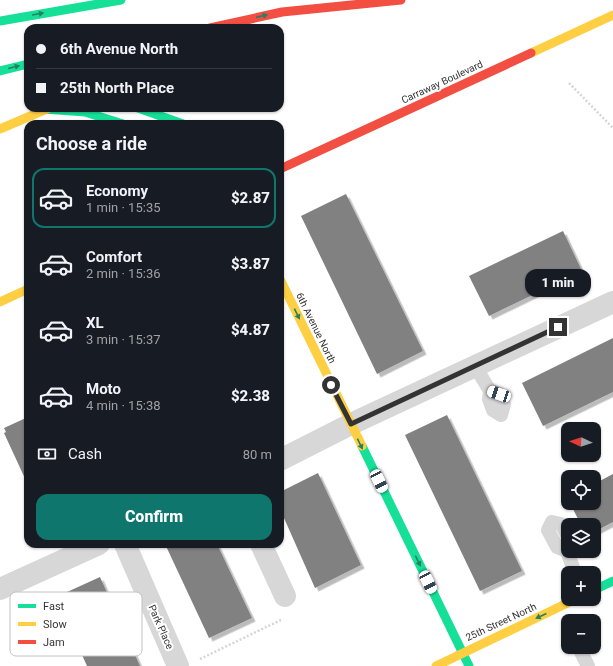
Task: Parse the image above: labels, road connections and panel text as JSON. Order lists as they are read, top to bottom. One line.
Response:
{"streets":{"main road":["Carraway Boulevard","6th Avenue North","25th Street North"],"street":["Park Place"]},"crossings":[["6th Avenue North","25th Street North"]],"one_way":["6th Avenue North","25th Street North"],"legend":["Fast","Slow","Jam"],"north":"left","page":{"banner":["6th Avenue North","25th North Place"],"heading":"Choose a ride","list":[{"name":"Economy","note":"1 min · 15:35","value":"$2.87"},{"name":"Comfort","note":"2 min · 15:36","value":"$3.87"},{"name":"XL","note":"3 min · 15:37","value":"$4.87"},{"name":"Moto","note":"4 min · 15:38","value":"$2.38"}],"bubble":"1 min","map_buttons":["+","−"],"pay":["Cash","80 m"],"buttons":"Confirm"}}
